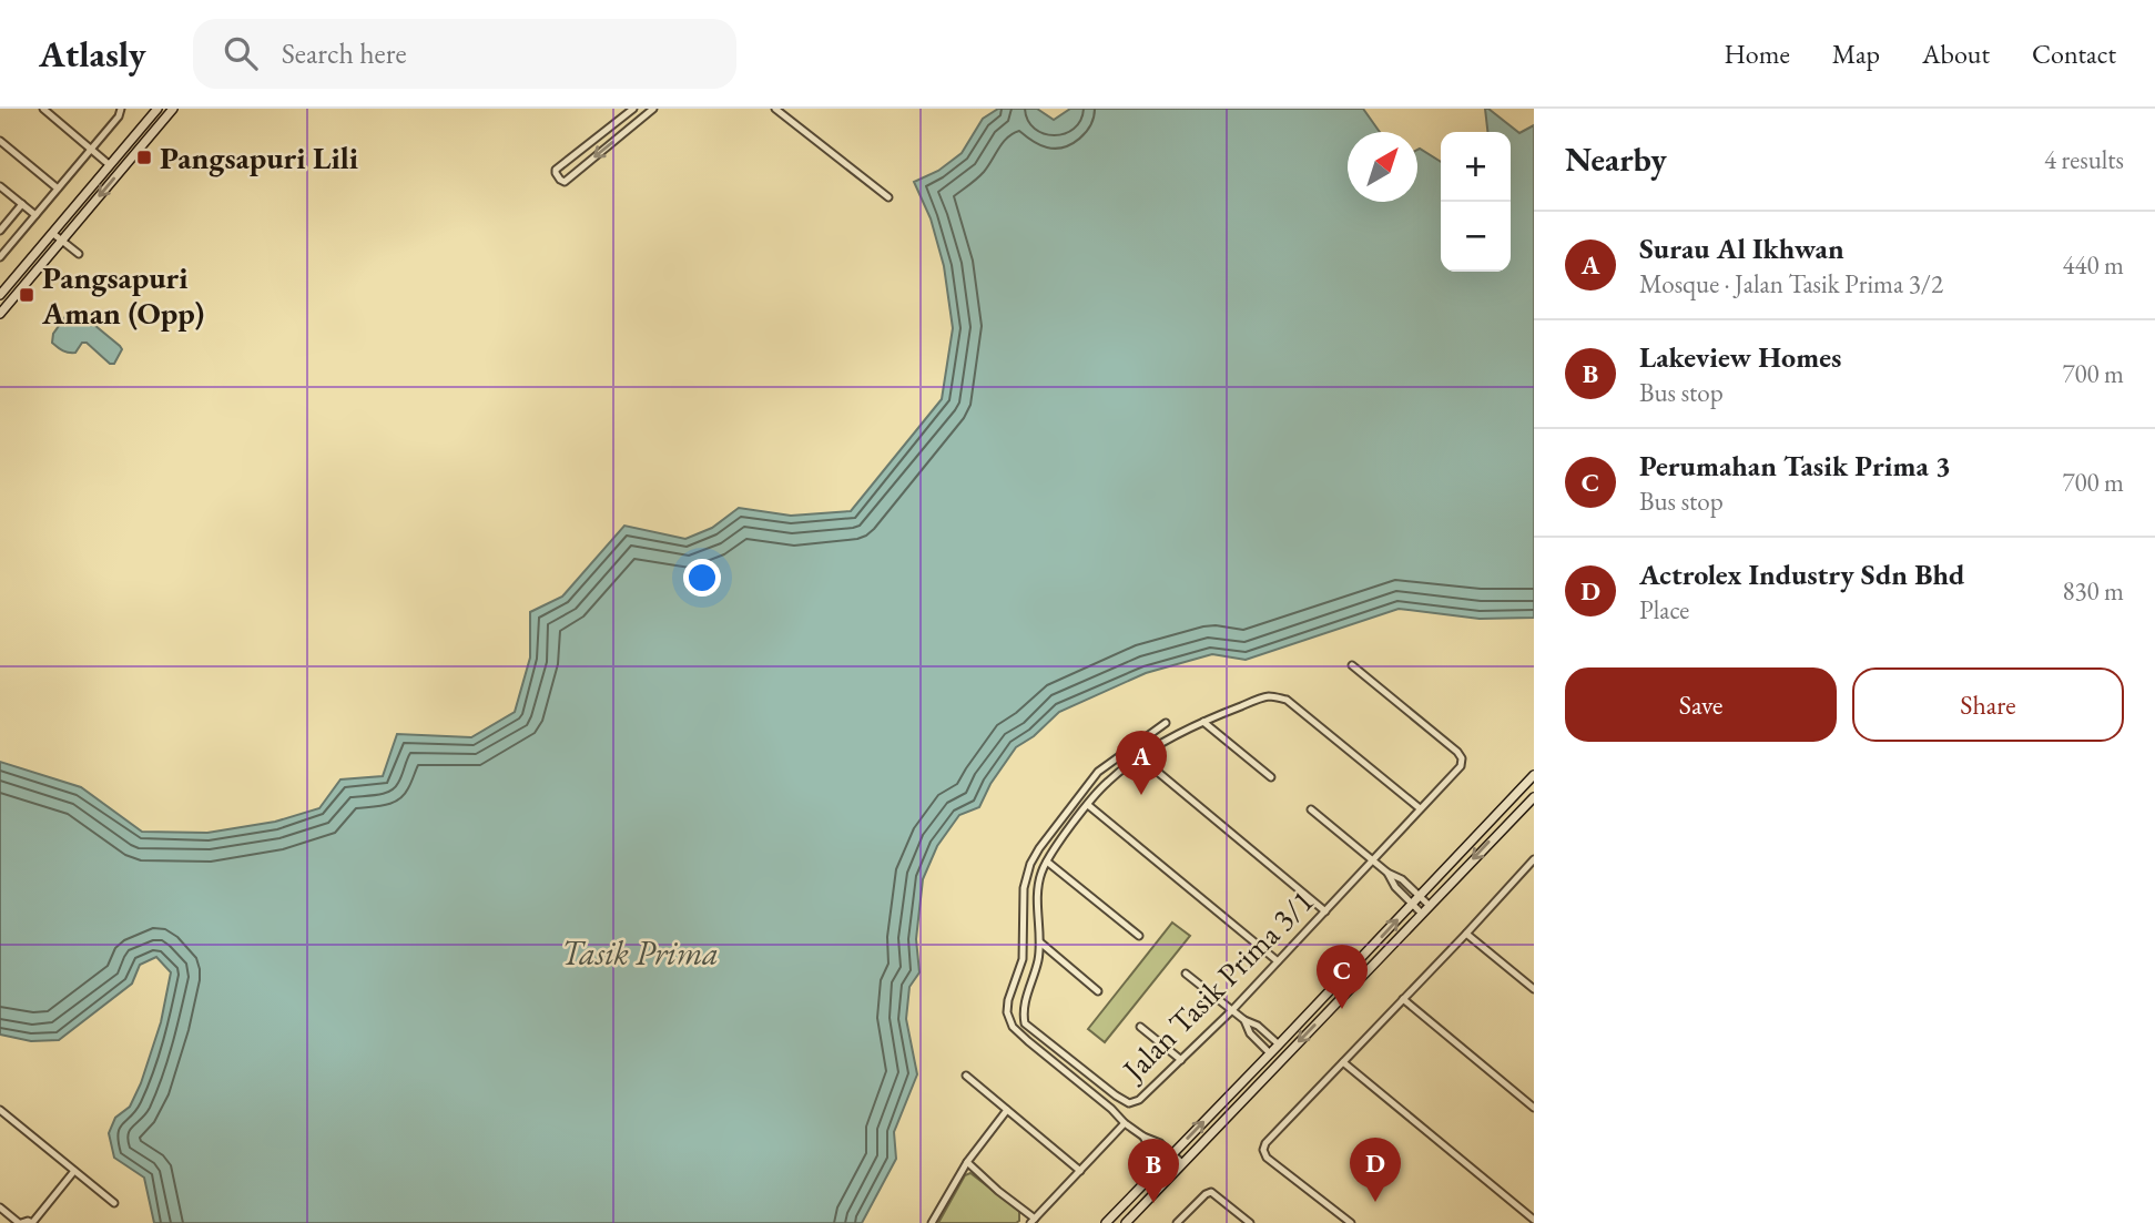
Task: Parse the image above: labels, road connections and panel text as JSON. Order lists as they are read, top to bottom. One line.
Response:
{"streets":{"street":["Jalan Tasik Prima 3/1"]},"water":["Tasik Prima"],"places":{"transit":["Pangsapuri Lili","Pangsapuri Aman (Opp)"]},"north":"top right","page":{"header":"Atlasly","search":"Search here","nav":["Home","Map","About","Contact"],"heading":["Nearby","4 results"],"map_buttons":["+","−"],"list":[{"mark":"A","name":"Surau Al Ikhwan","note":"Mosque · Jalan Tasik Prima 3/2","value":"440 m"},{"mark":"B","name":"Lakeview Homes","note":"Bus stop","value":"700 m"},{"mark":"C","name":"Perumahan Tasik Prima 3","note":"Bus stop","value":"700 m"},{"mark":"D","name":"Actrolex Industry Sdn Bhd","note":"Place","value":"830 m"}],"buttons":["Save","Share"],"pins":["A","C","D","B"]}}
